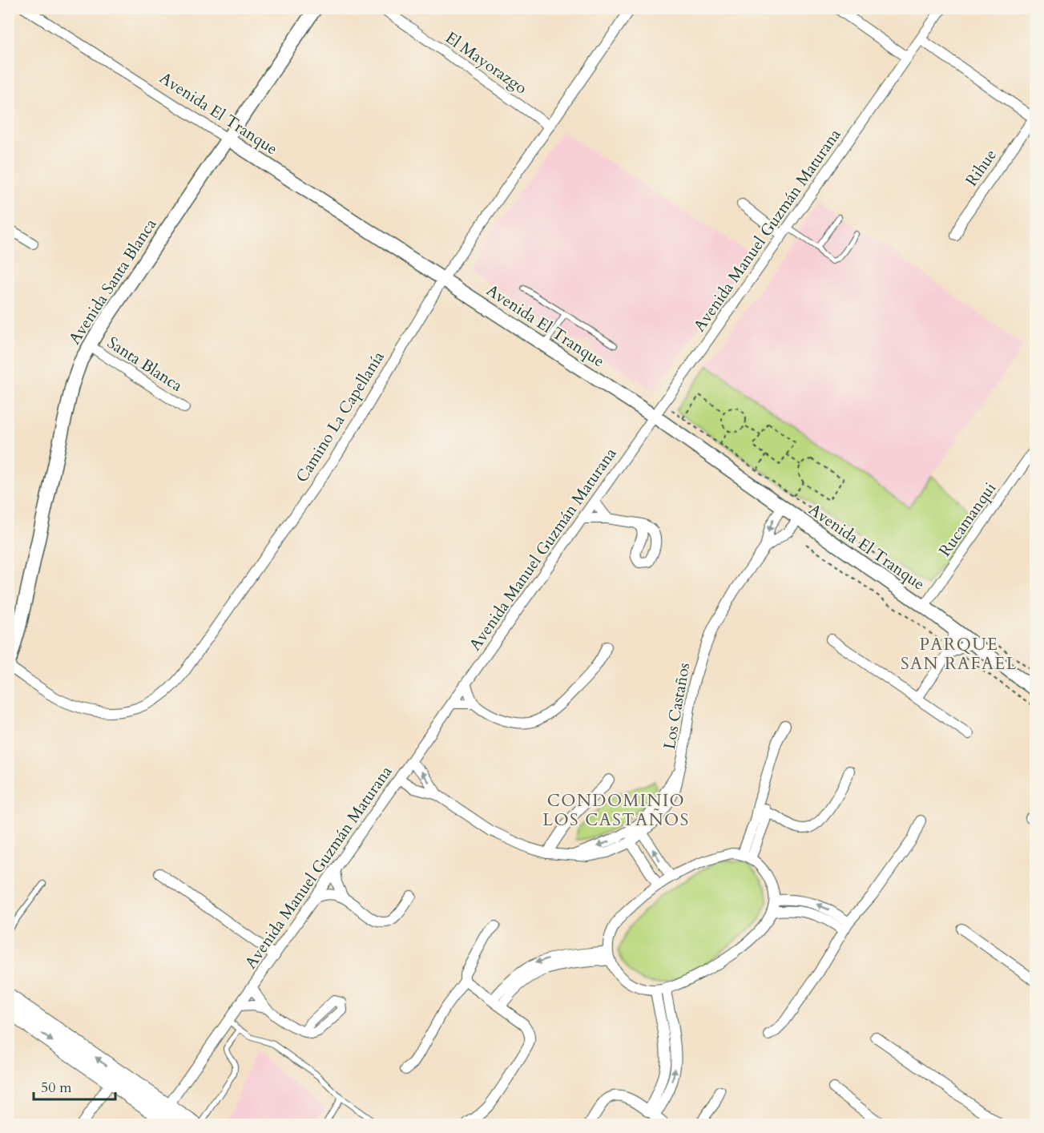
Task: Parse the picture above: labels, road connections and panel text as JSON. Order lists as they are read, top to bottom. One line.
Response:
{"streets":{"main road":["Avenida El Tranque","Avenida Santa Blanca"],"street":["El Mayorazgo","Rihue","Avenida Manuel Guzmán Maturana","Santa Blanca","Camino La Capellanía","Rucamanqui","Los Castaños"]},"crossings":[["El Mayorazgo","Camino La Capellanía"],["Avenida El Tranque","Avenida Manuel Guzmán Maturana"],["Avenida El Tranque","Avenida Santa Blanca"],["Avenida El Tranque","Camino La Capellanía"],["Avenida El Tranque","Rucamanqui"],["Avenida El Tranque","Los Castaños"],["Rihue","Avenida Manuel Guzmán Maturana"],["Avenida Manuel Guzmán Maturana","Los Castaños"],["Avenida Santa Blanca","Santa Blanca"],["Avenida Santa Blanca","Camino La Capellanía"]],"districts":["PARQUE SAN RAFAEL","CONDOMINIO LOS CASTAÑOS"],"scale_bar":"50 m"}
